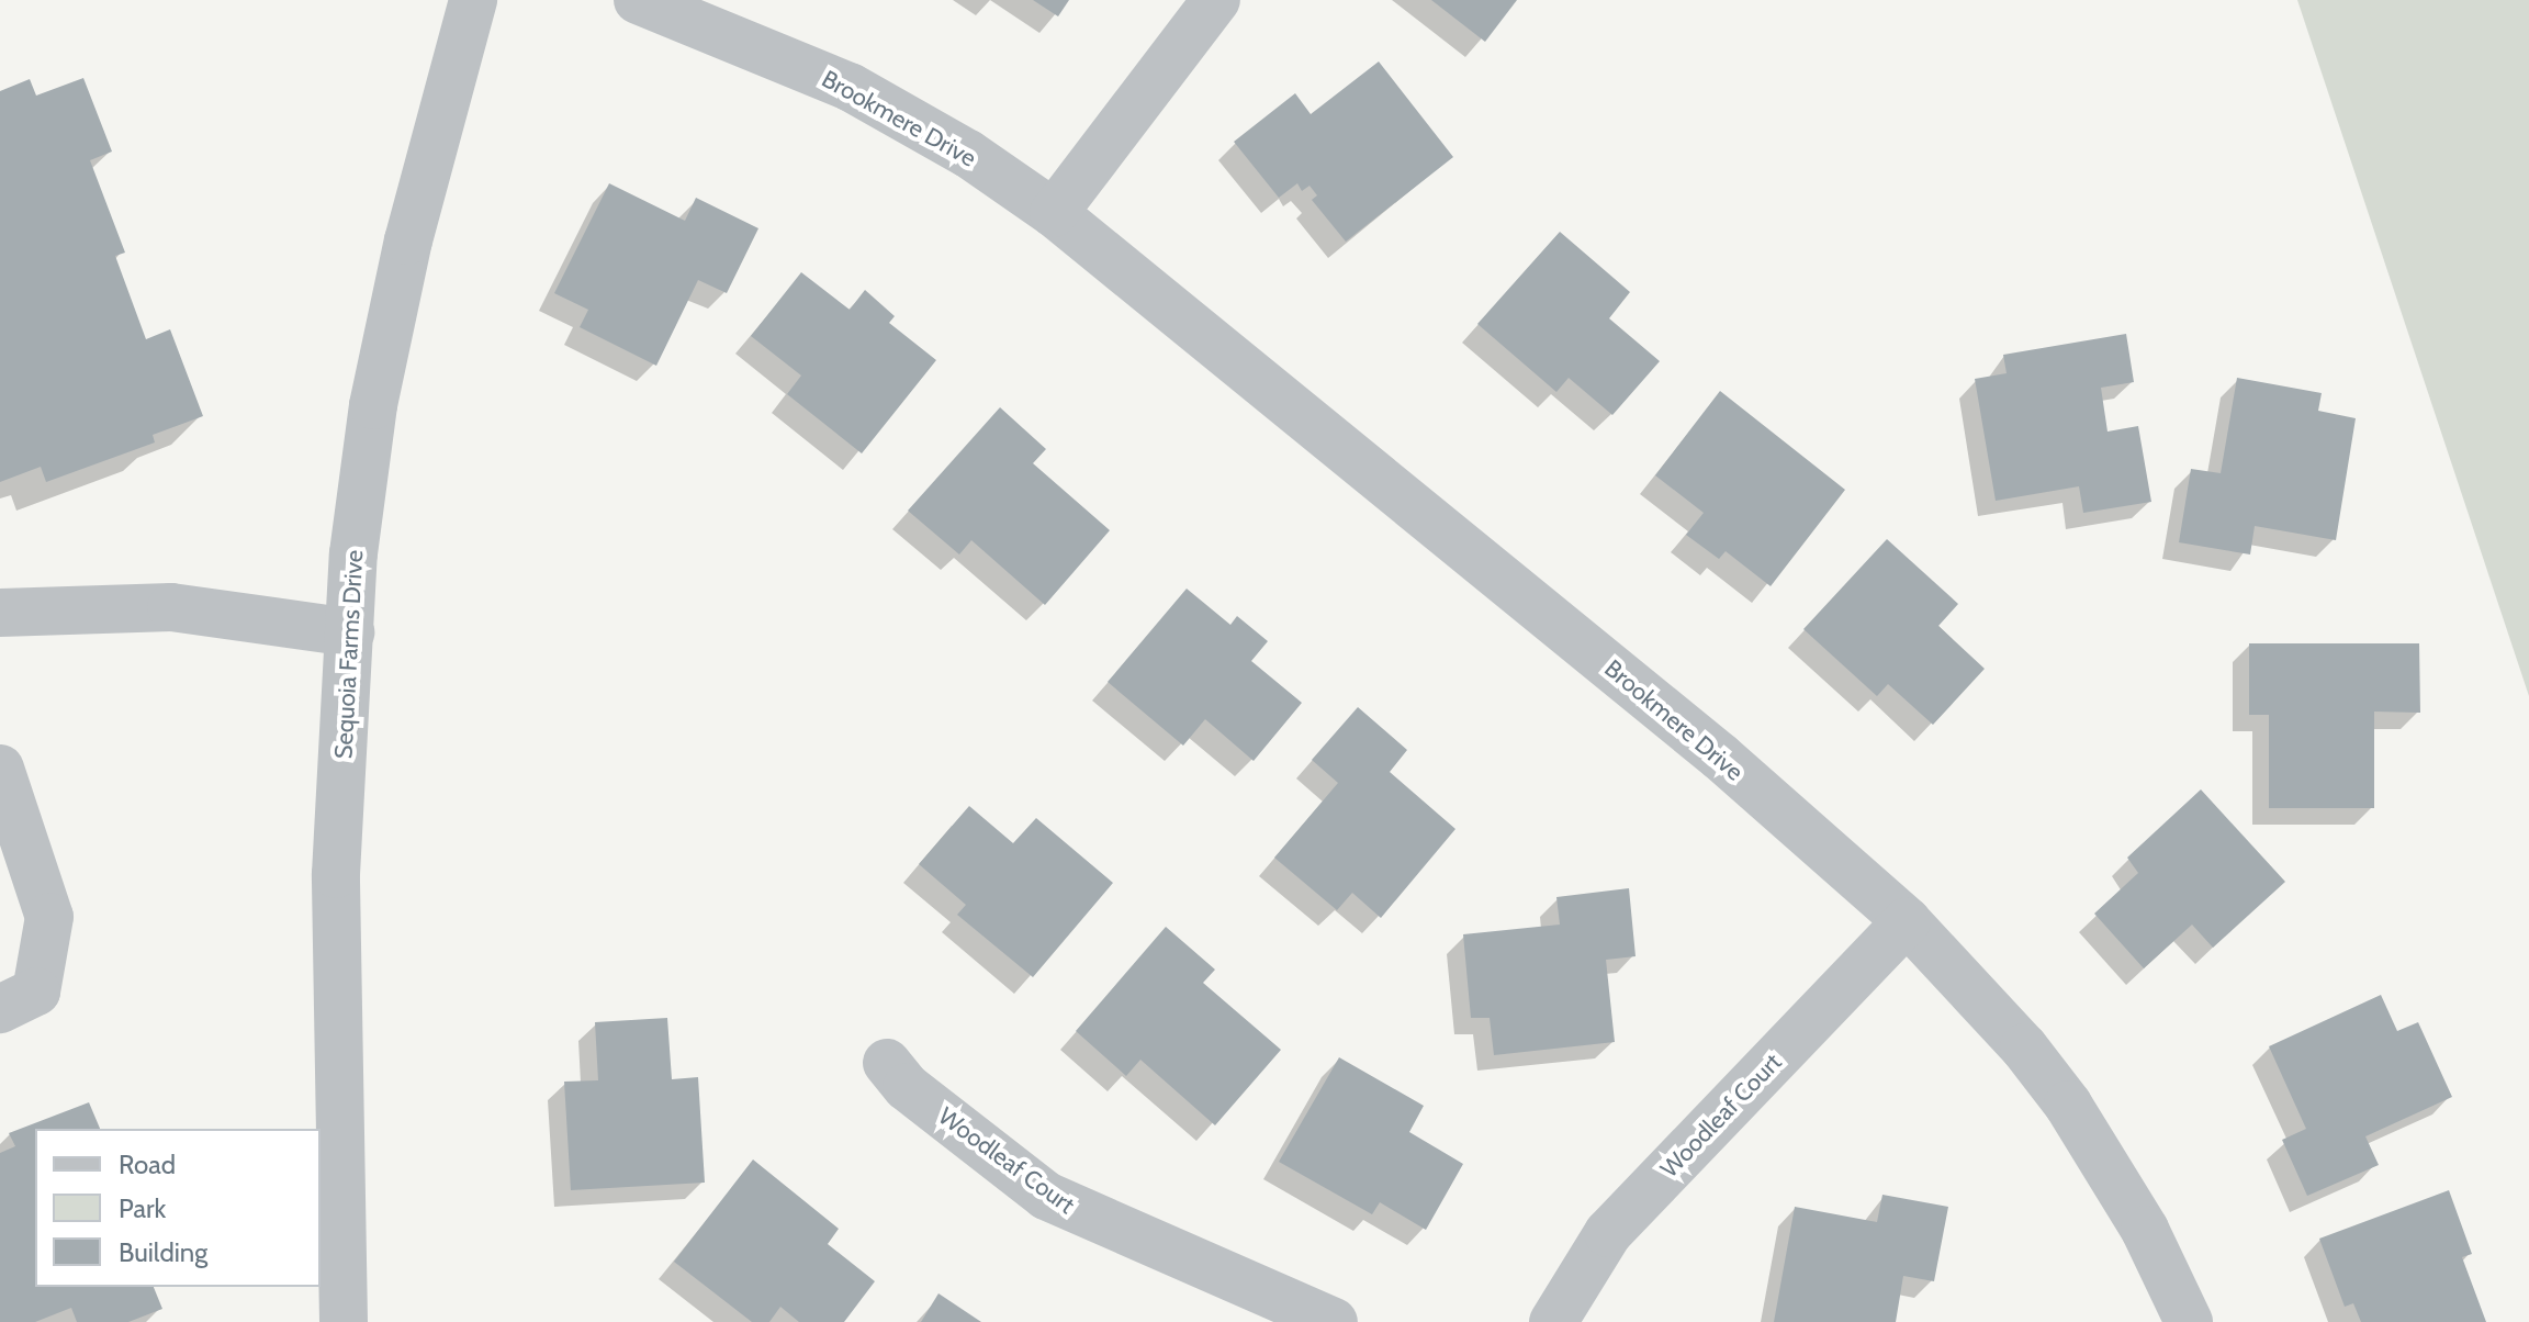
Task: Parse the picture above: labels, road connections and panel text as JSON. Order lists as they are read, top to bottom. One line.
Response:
{"streets":{"street":["Brookmere Drive","Sequoia Farms Drive","Woodleaf Court"]},"crossings":[["Brookmere Drive","Woodleaf Court"]],"legend":["Road","Park","Building"]}
